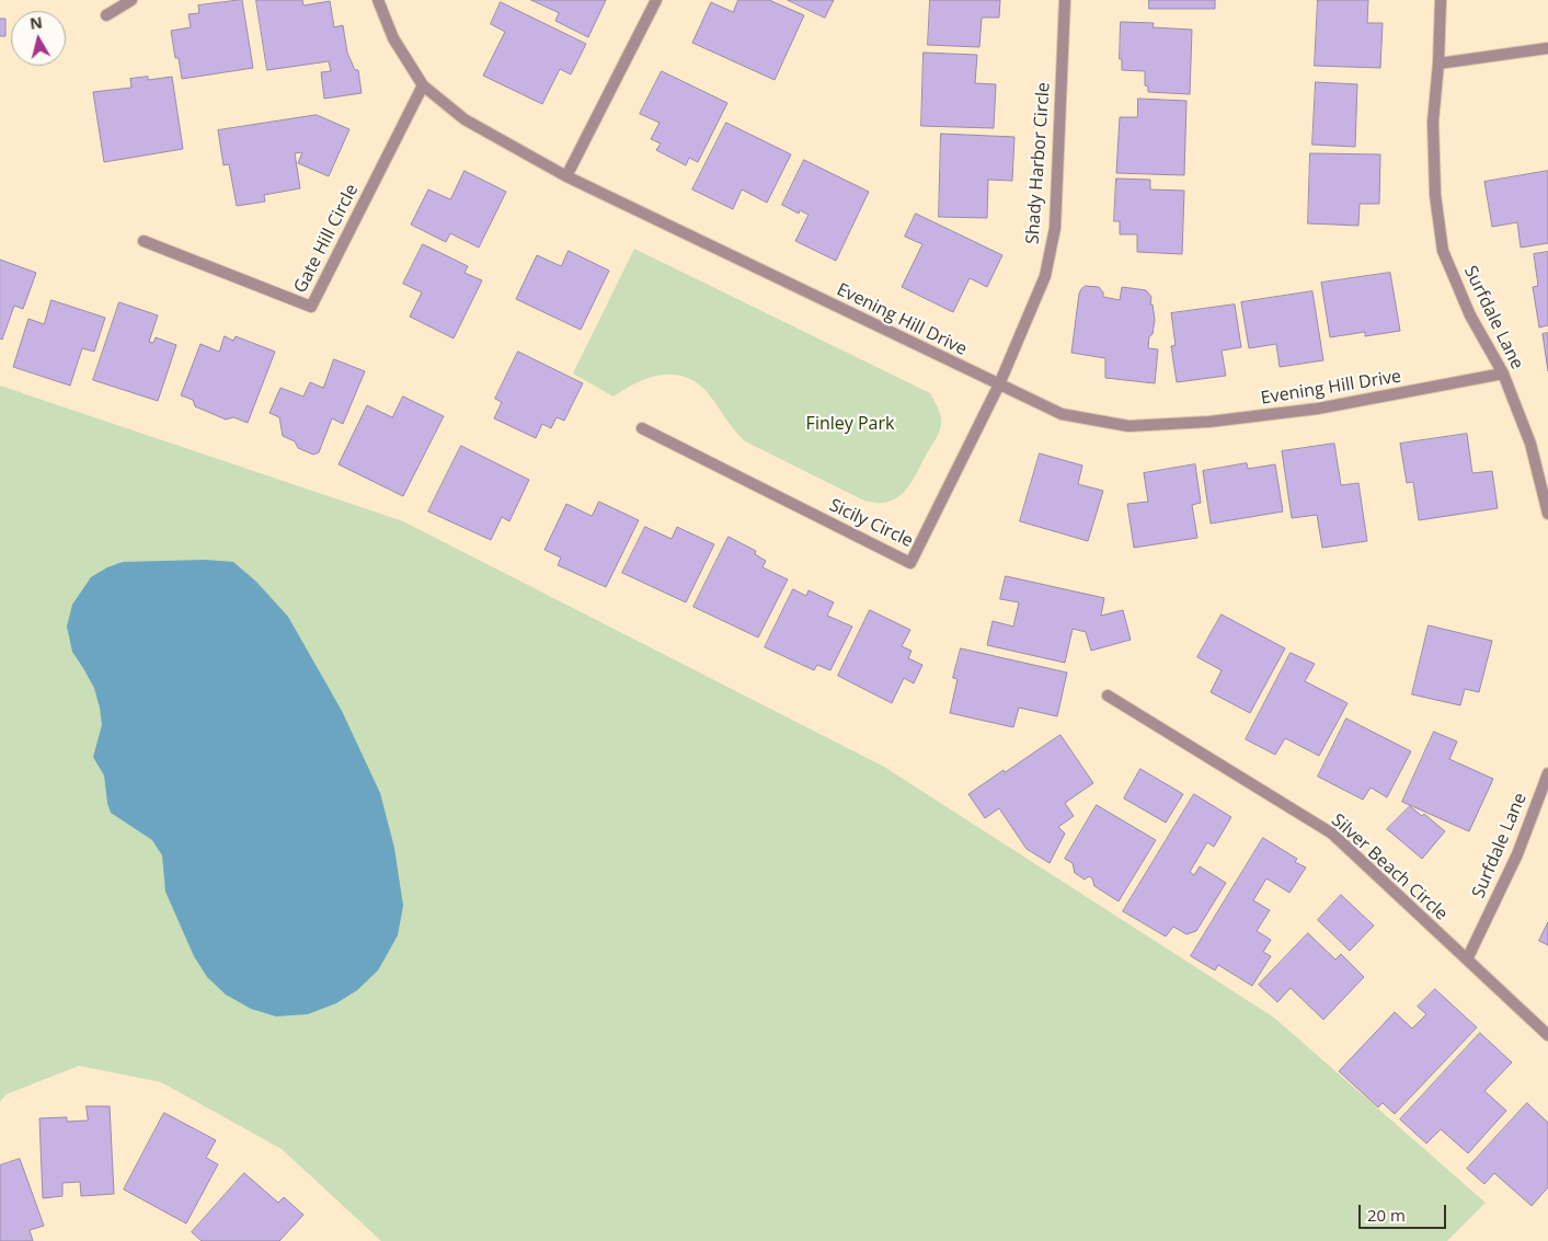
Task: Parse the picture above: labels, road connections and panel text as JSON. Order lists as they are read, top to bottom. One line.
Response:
{"streets":{"street":["Shady Harbor Circle","Gate Hill Circle","Surfdale Lane","Evening Hill Drive","Sicily Circle","Silver Beach Circle"]},"crossings":[["Shady Harbor Circle","Evening Hill Drive"],["Shady Harbor Circle","Sicily Circle"],["Gate Hill Circle","Evening Hill Drive"],["Surfdale Lane","Evening Hill Drive"],["Surfdale Lane","Silver Beach Circle"],["Evening Hill Drive","Sicily Circle"]],"parks":["Finley Park"],"scale_bar":"20 m","north":"top"}
